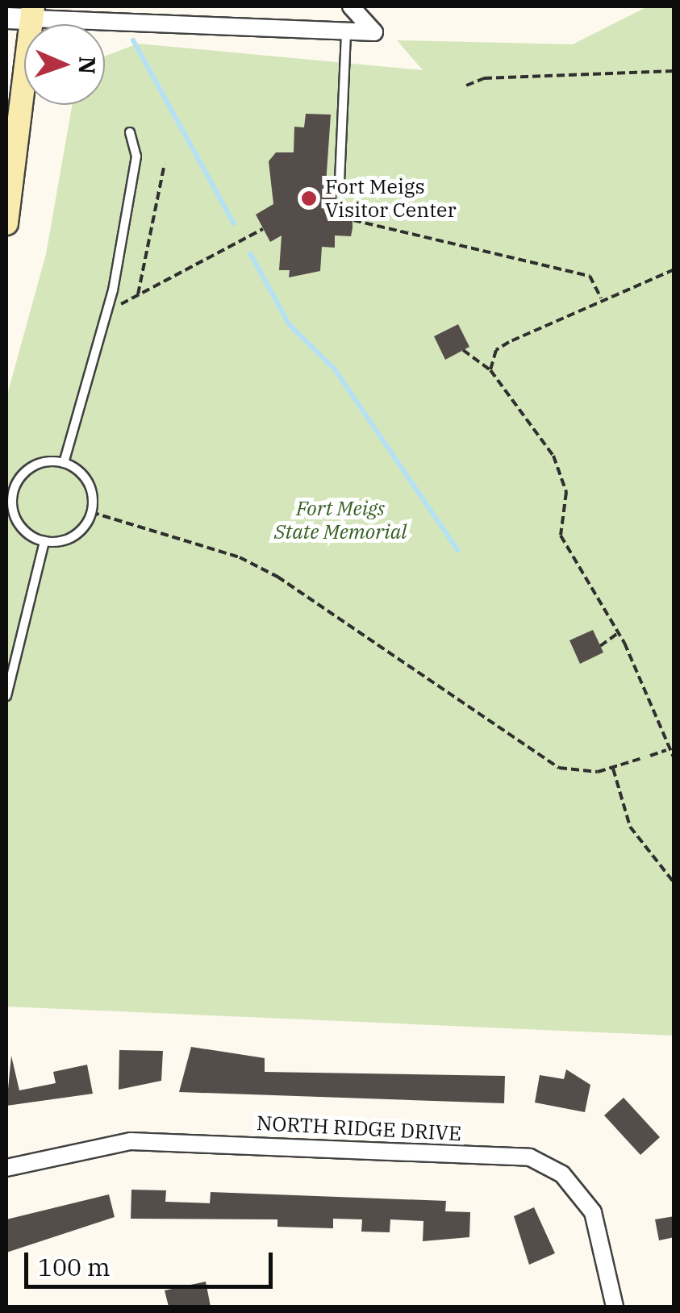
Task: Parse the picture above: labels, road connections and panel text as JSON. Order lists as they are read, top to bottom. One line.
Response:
{"streets":{"street":["NORTH RIDGE DRIVE"]},"parks":["Fort Meigs State Memorial"],"places":["Fort Meigs Visitor Center"],"scale_bar":"100 m","north":"right"}
